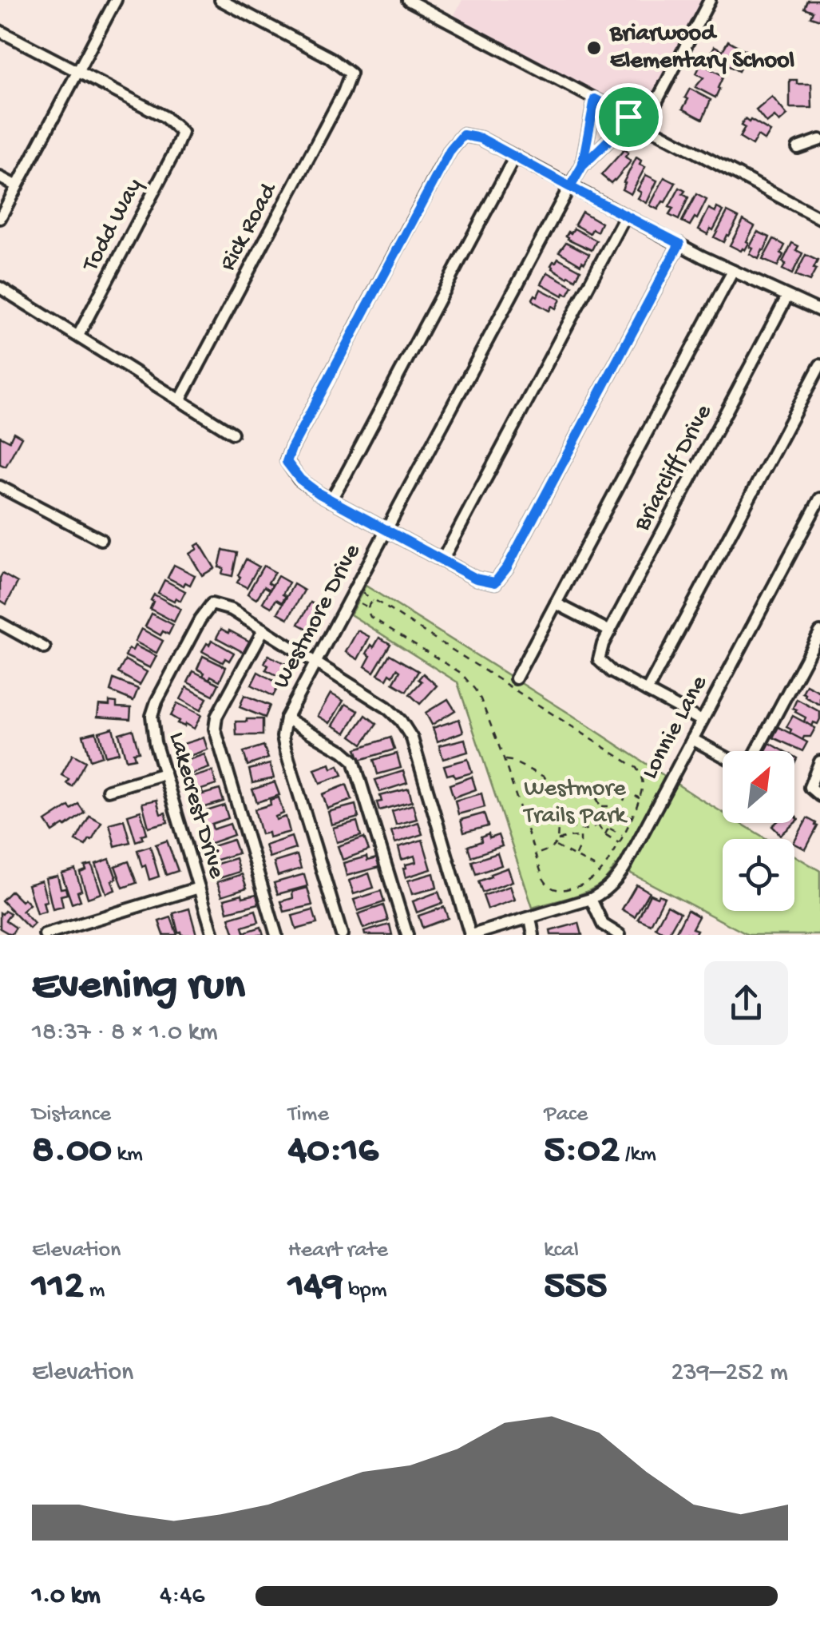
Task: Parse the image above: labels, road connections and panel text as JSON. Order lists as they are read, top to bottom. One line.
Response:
{"streets":{"street":["Todd Way","Rick Road","Briarcliff Drive","Westmore Drive","Lonnie Lane","Lakecrest Drive"]},"parks":["Westmore Trails Park"],"places":["Briarwood Elementary School"],"north":"top right","page":{"heading":["Evening run","18:37 · 8 × 1.0 km"],"stats":[["Distance","8.00 km"],["Time","40:16"],["Pace","5:02 /km"],["Elevation","112 m"],["Heart rate","149 bpm"],["kcal","555"]],"chart":["Elevation","239–252 m"],"list":[{"name":"1.0 km","note":"4:46"}]}}
